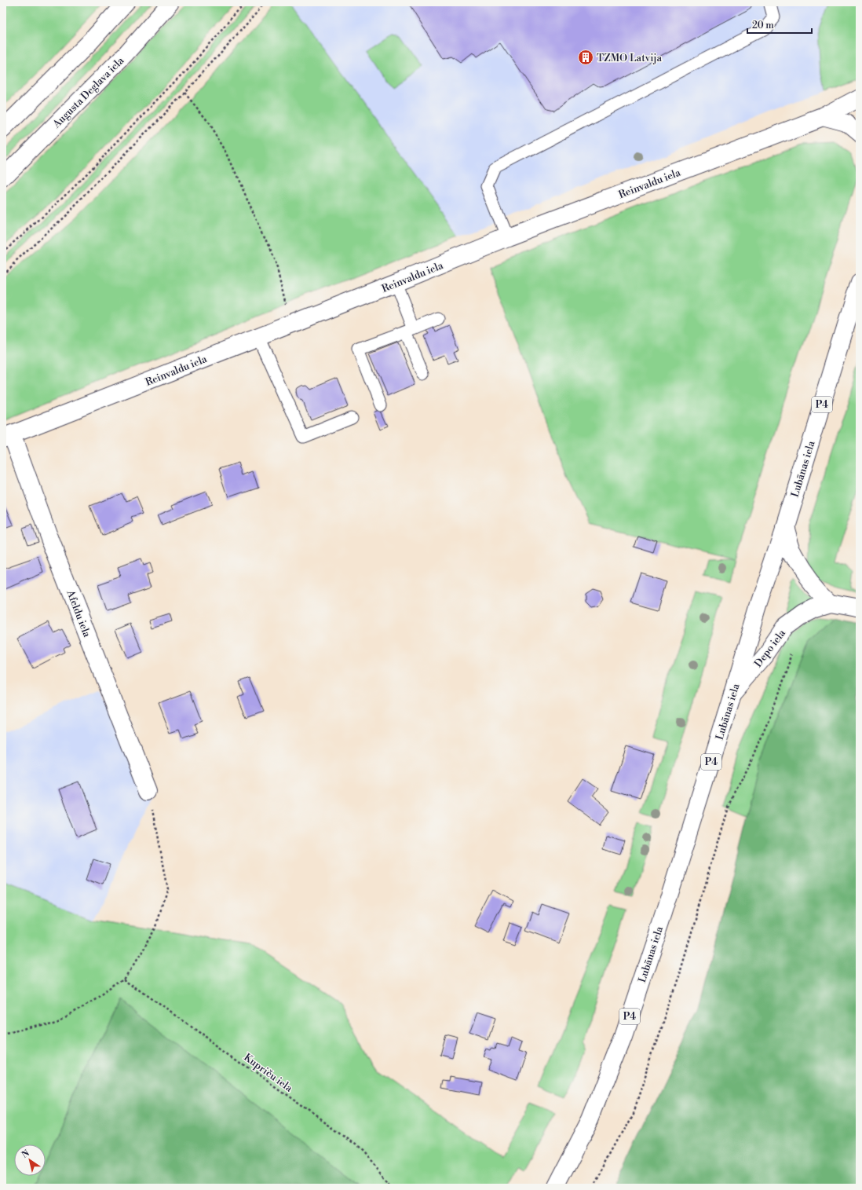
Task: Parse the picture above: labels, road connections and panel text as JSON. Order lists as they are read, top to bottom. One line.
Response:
{"streets":{"street":["Augusta Deglava iela","Reinvaldu iela","P4","Lubānas iela","Afeldu iela","Depo iela"],"path":["Kupriču iela"]},"crossings":[["Reinvaldu iela","Afeldu iela"],["Lubānas iela","Depo iela"]],"places":{"building":["TZMO Latvija"]},"scale_bar":"20 m","north":"top left"}
